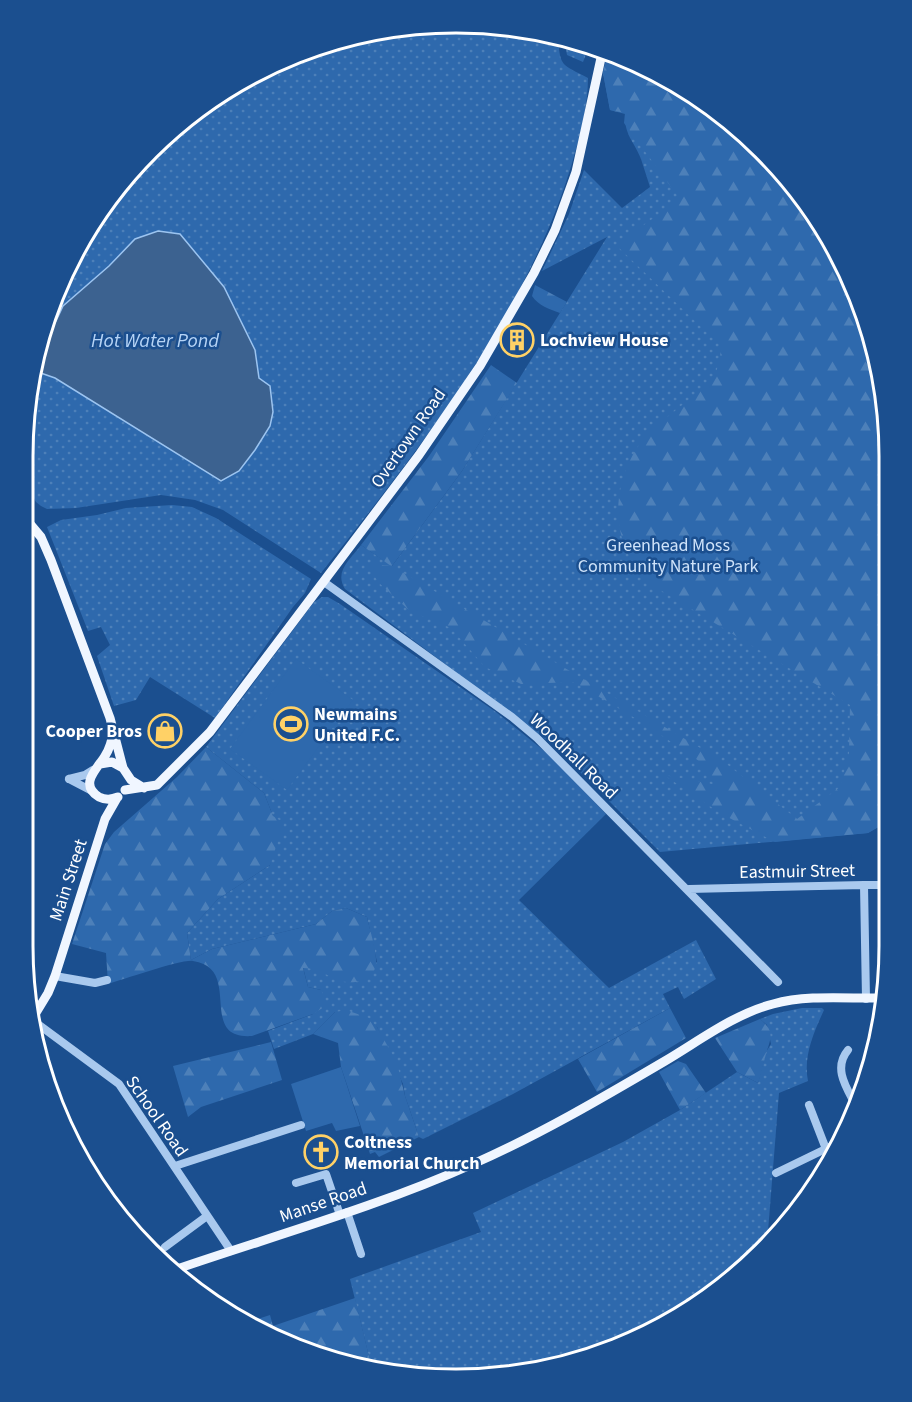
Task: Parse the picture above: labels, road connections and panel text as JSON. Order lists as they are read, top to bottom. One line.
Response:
{"streets":{"main road":["Overtown Road","Main Street","Manse Road"],"street":["Woodhall Road","Eastmuir Street","School Road"]},"crossings":[["Overtown Road","Woodhall Road"],["Overtown Road","Main Street"],["Woodhall Road","Eastmuir Street"],["Eastmuir Street","Manse Road"],["School Road","Manse Road"]],"water":["Hot Water Pond"],"parks":["Greenhead Moss Community Nature Park"],"places":{"building":["Lochview House"],"sports":["Newmains United F.C."],"shop":["Cooper Bros"],"church":["Coltness Memorial Church"]}}
